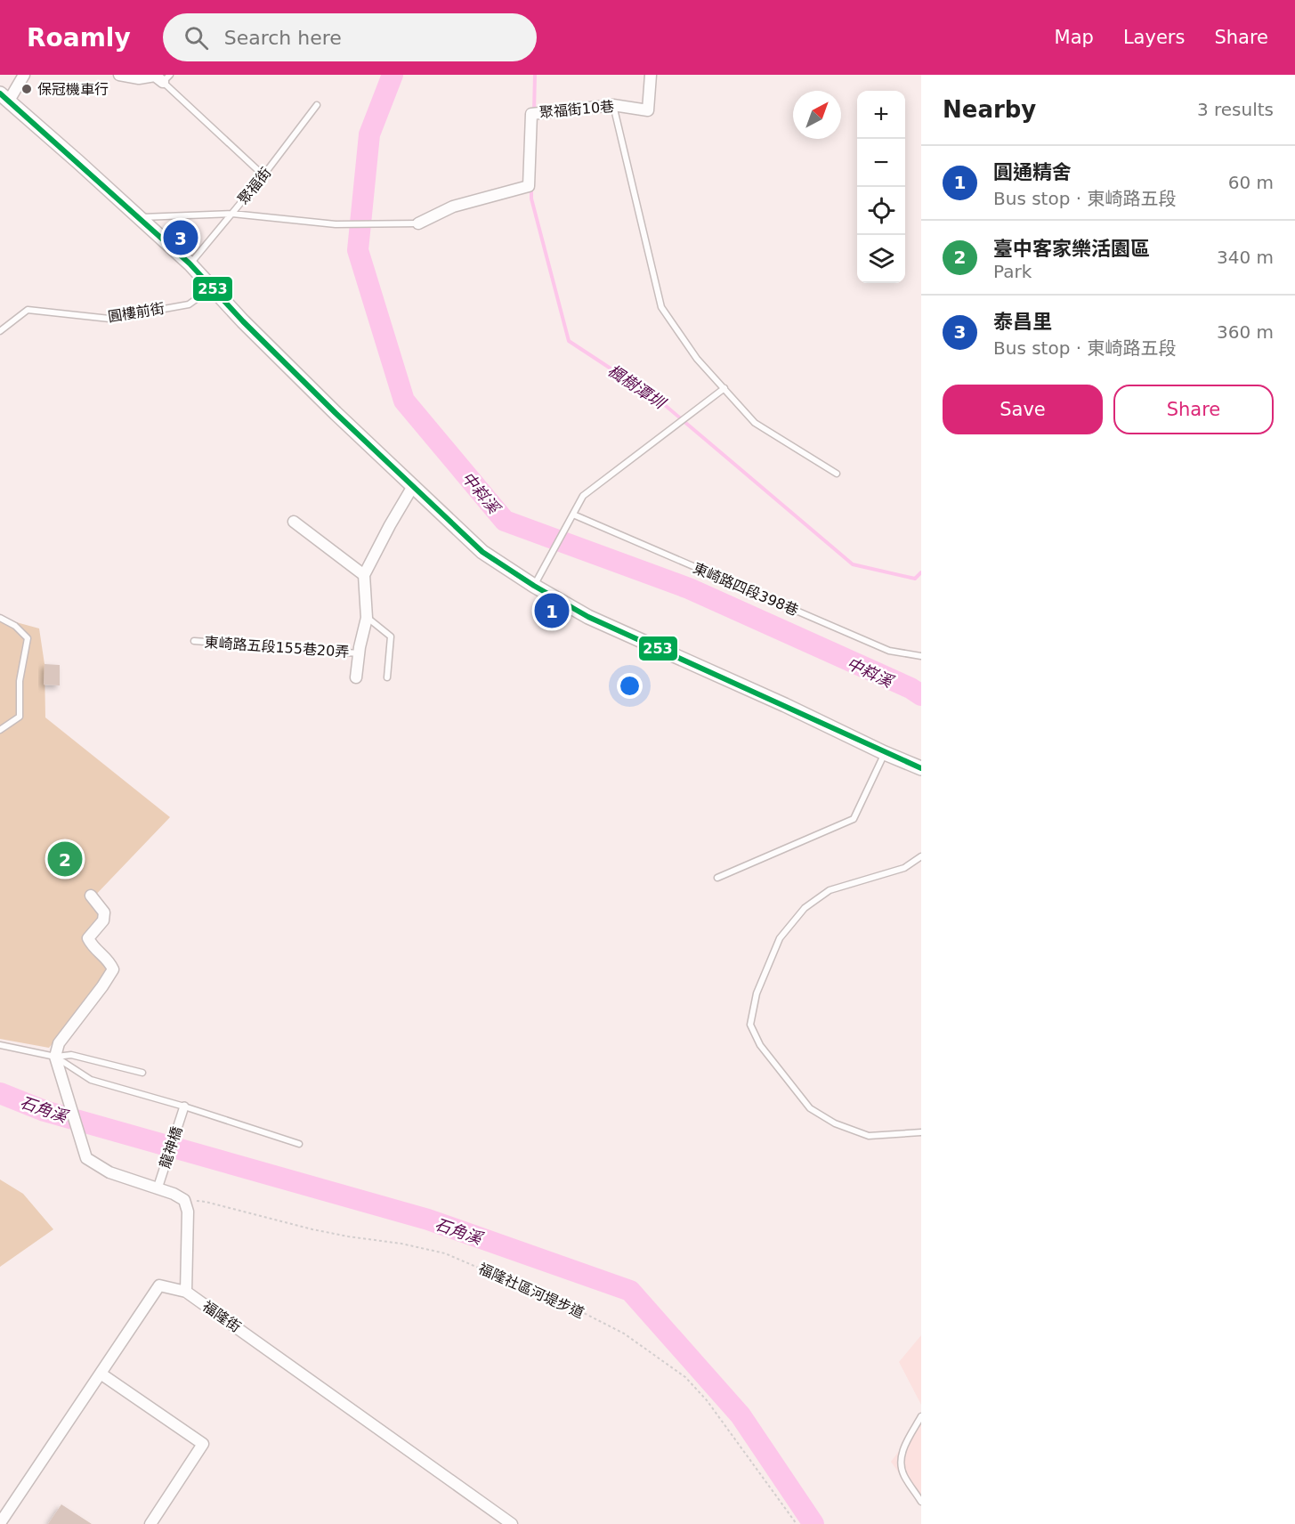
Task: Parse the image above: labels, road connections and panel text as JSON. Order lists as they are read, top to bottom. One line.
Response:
{"streets":{"street":["聚福街10巷","龍神橋","福隆街"],"lane":["聚福街","圓樓前街","東崎路四段398巷","東崎路五段155巷20弄"],"path":["福隆社區河堤步道"]},"water":["楓樹潭圳","中嵙溪","石角溪"],"places":["保冠機車行"],"lines":["transit line 253"],"north":"top right","page":{"header":"Roamly","search":"Search here","nav":["Map","Layers","Share"],"heading":["Nearby","3 results"],"map_buttons":["+","−"],"list":[{"mark":"1","name":"圓通精舍","note":"Bus stop · 東崎路五段","value":"60 m"},{"mark":"2","name":"臺中客家樂活園區","note":"Park","value":"340 m"},{"mark":"3","name":"泰昌里","note":"Bus stop · 東崎路五段","value":"360 m"}],"pins":["3","1","2"],"buttons":["Save","Share"]}}
